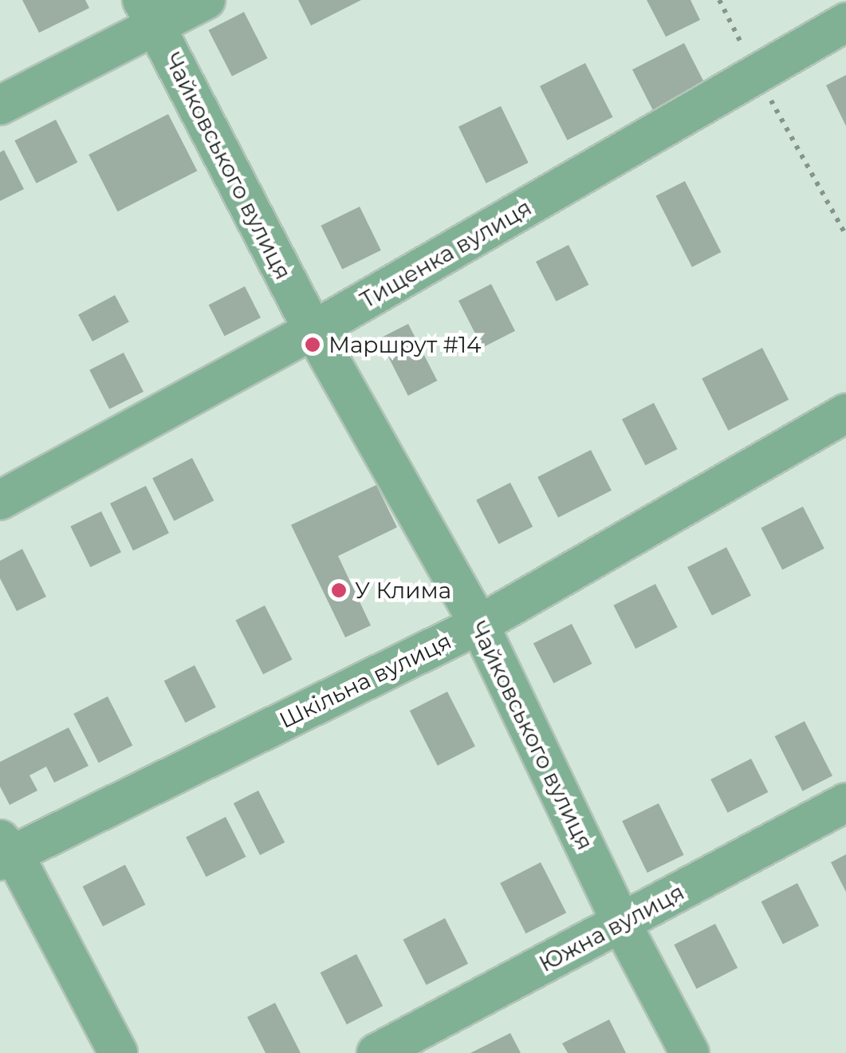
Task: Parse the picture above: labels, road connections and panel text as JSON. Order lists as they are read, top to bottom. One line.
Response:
{"streets":{"street":["Чайковського вулиця","Тищенка вулиця","Шкільна вулиця","Южна вулиця"]},"crossings":[["Чайковського вулиця","Тищенка вулиця"],["Чайковського вулиця","Шкільна вулиця"],["Чайковського вулиця","Южна вулиця"]],"places":["Маршрут #14","У Клима"]}
